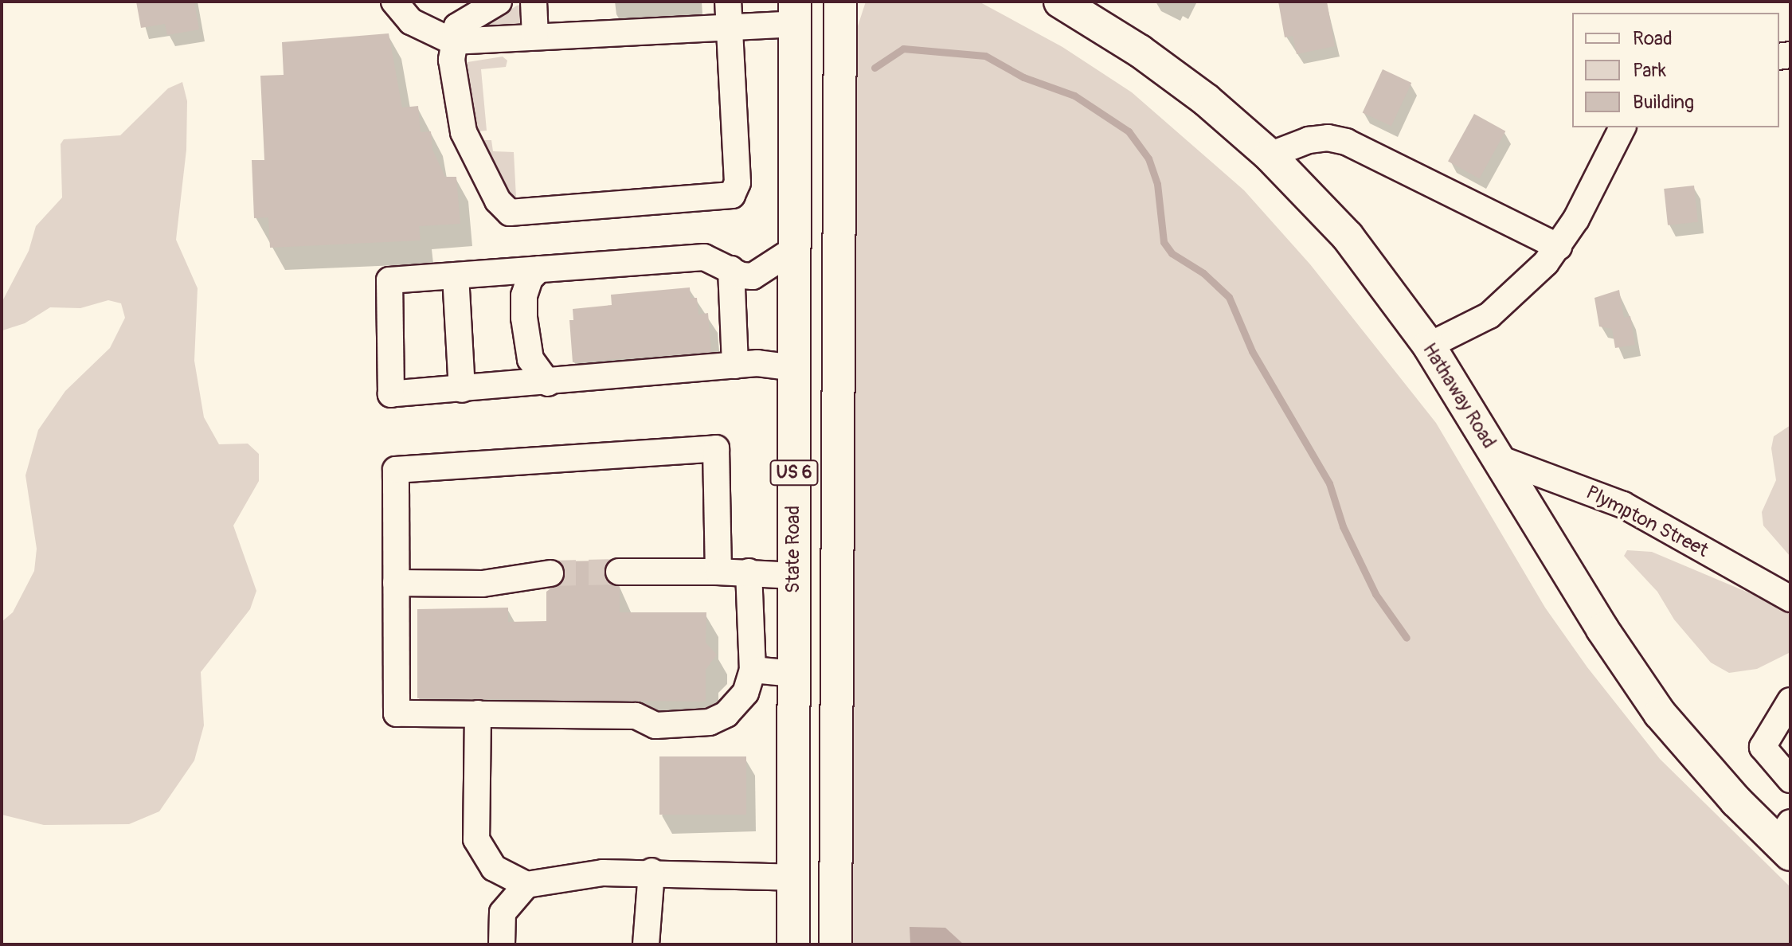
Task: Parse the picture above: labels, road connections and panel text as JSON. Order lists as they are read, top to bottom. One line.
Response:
{"streets":{"main road":["Hathaway Road","US 6","State Road"],"street":["Plympton Street"]},"crossings":[["Hathaway Road","Plympton Street"]],"legend":["Road","Park","Building"]}
